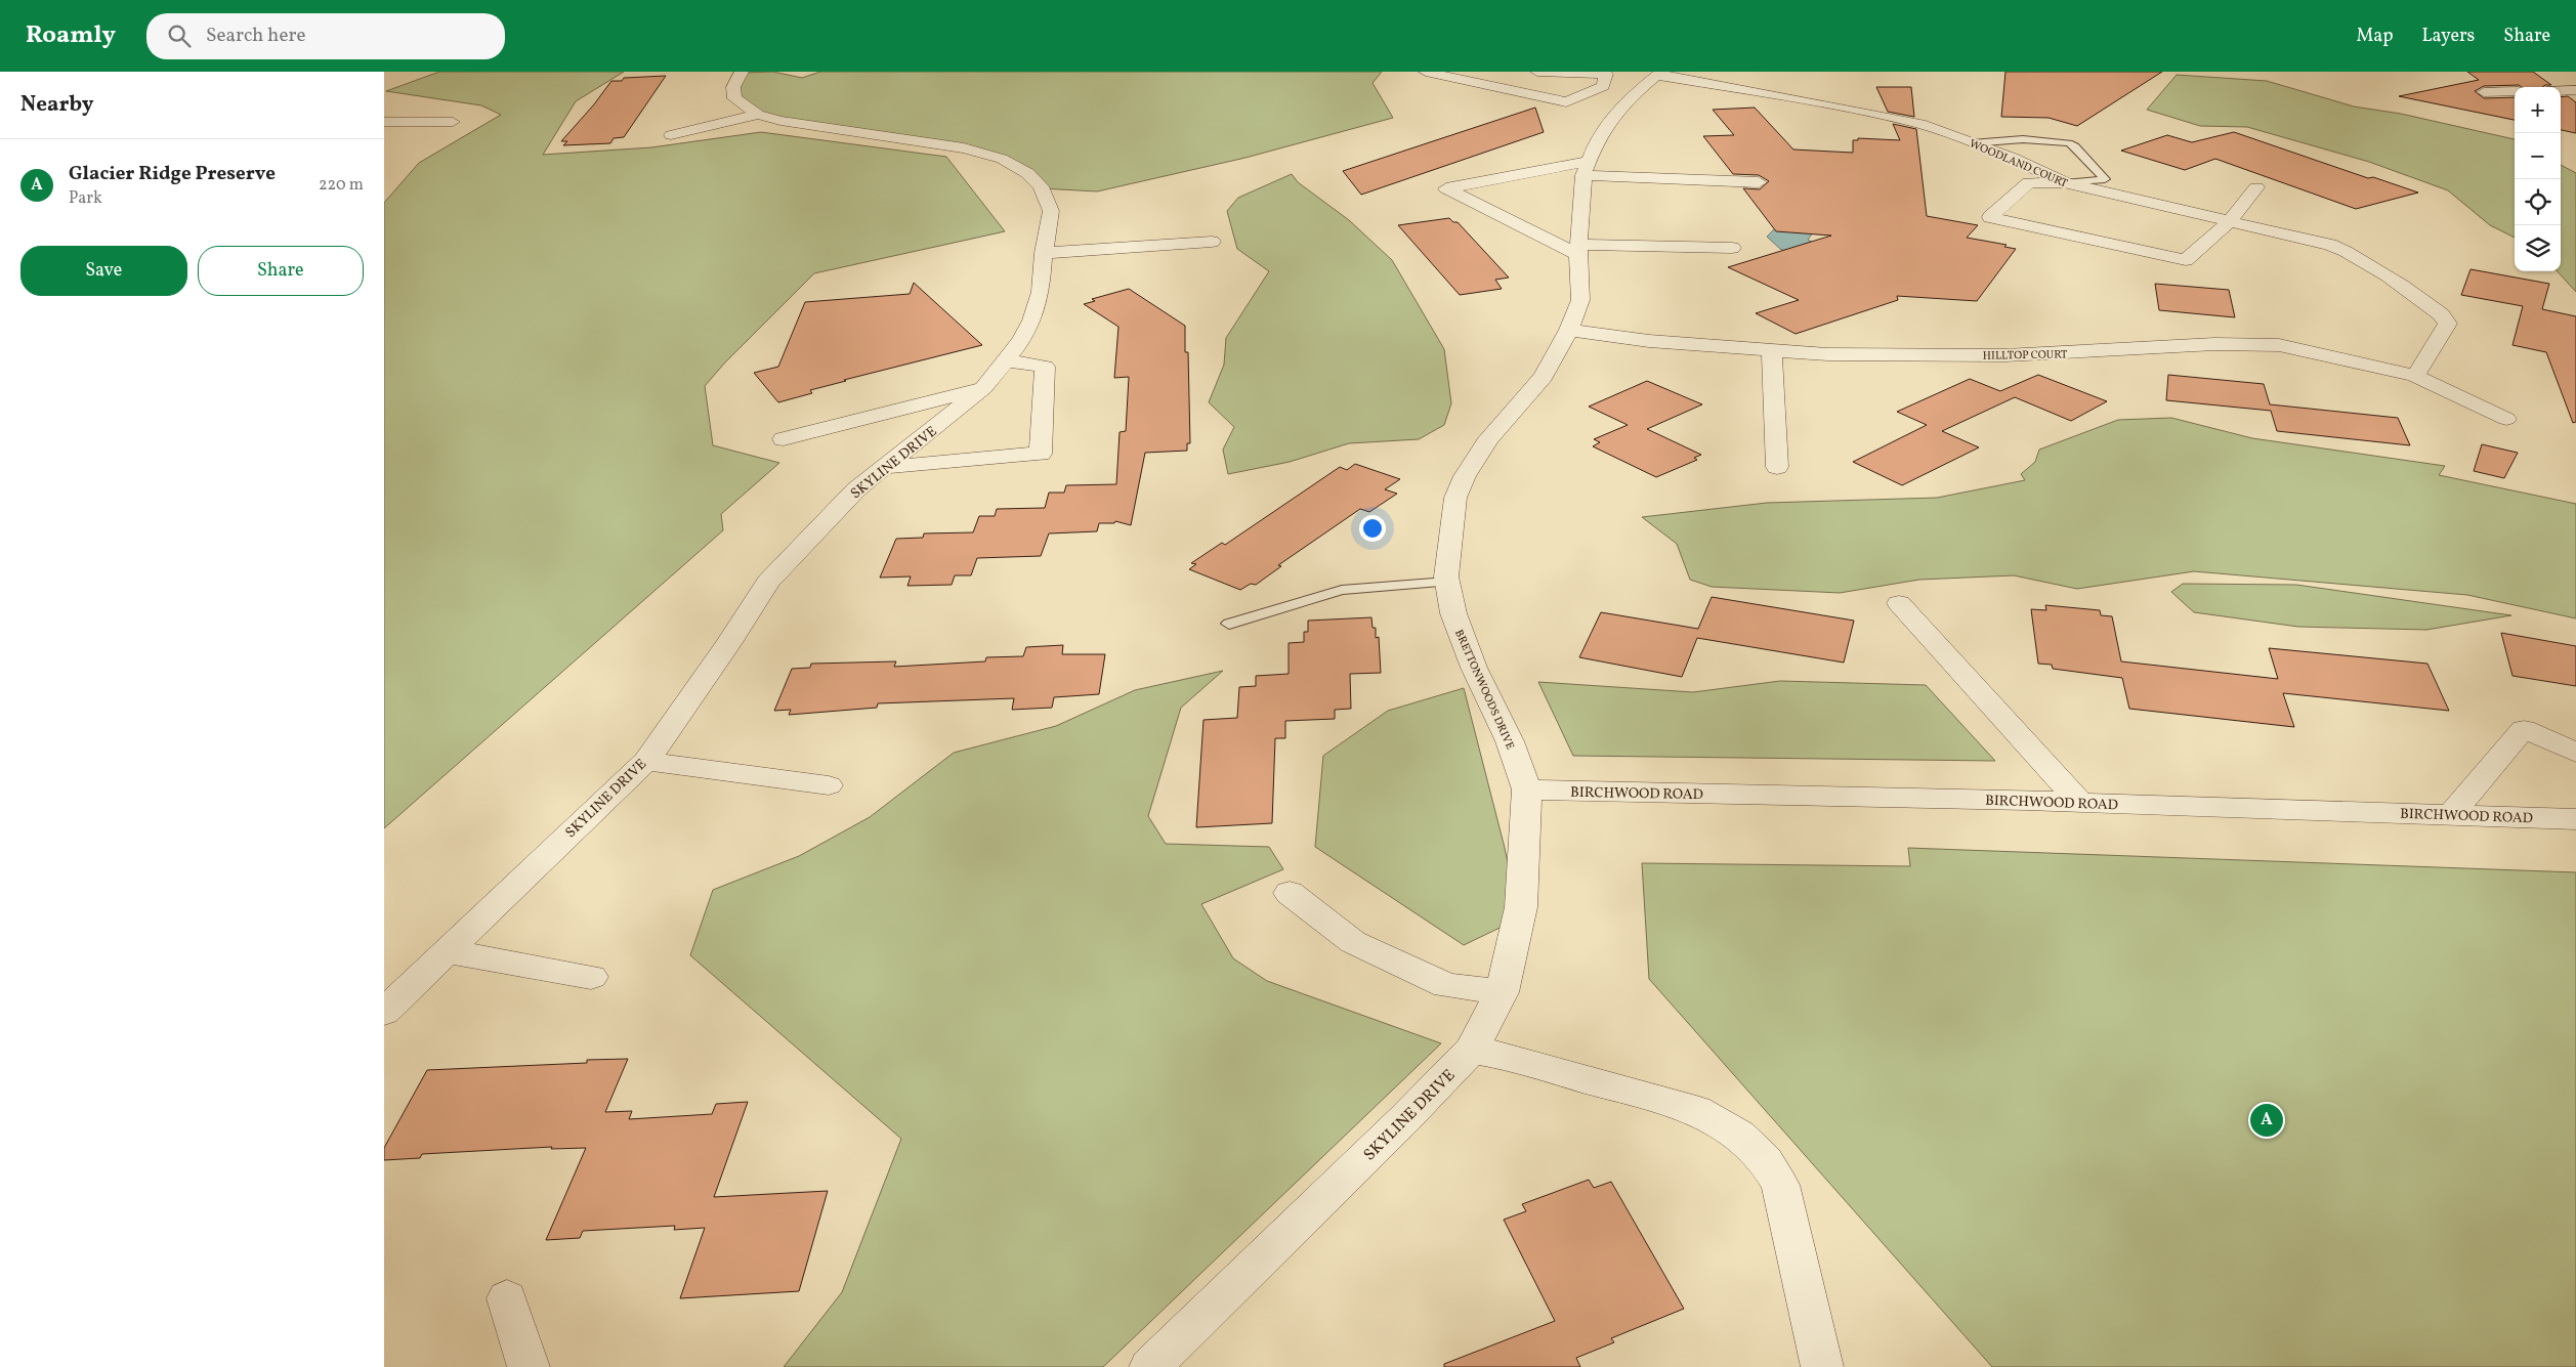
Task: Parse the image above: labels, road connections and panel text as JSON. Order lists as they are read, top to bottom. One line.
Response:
{"streets":{"street":["WOODLAND COURT","HILLTOP COURT","SKYLINE DRIVE","BRETTONWOODS DRIVE","BIRCHWOOD ROAD"]},"crossings":[["WOODLAND COURT","HILLTOP COURT"],["WOODLAND COURT","BRETTONWOODS DRIVE"],["HILLTOP COURT","BRETTONWOODS DRIVE"],["SKYLINE DRIVE","BRETTONWOODS DRIVE"],["SKYLINE DRIVE","BIRCHWOOD ROAD"],["BRETTONWOODS DRIVE","BIRCHWOOD ROAD"]],"page":{"header":"Roamly","search":"Search here","nav":["Map","Layers","Share"],"heading":"Nearby","map_buttons":["+","−"],"list":[{"mark":"A","name":"Glacier Ridge Preserve","note":"Park","value":"220 m"}],"buttons":["Save","Share"],"pins":"A"}}
